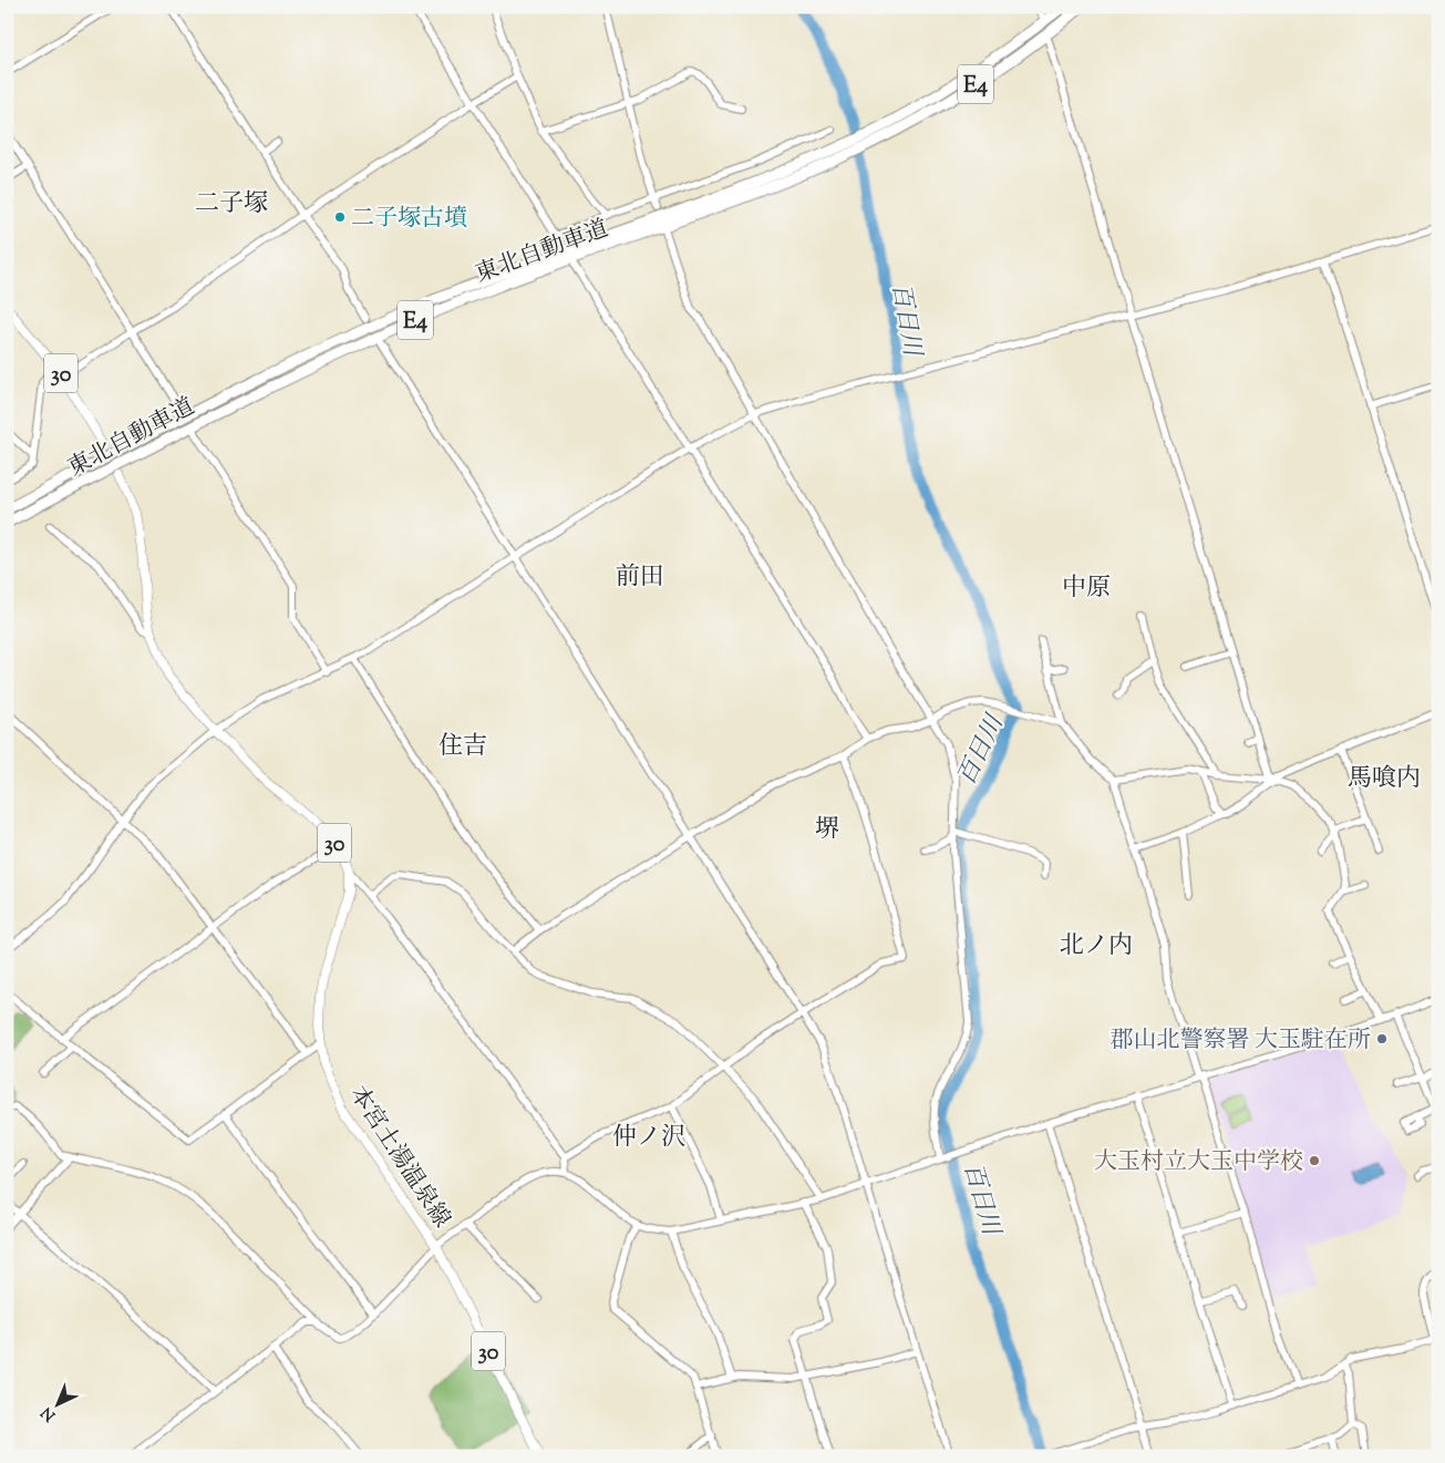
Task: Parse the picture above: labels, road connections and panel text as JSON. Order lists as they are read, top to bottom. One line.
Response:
{"streets":{"highway":["E4","東北自動車道"],"main road":["30","本宮土湯温泉線"]},"districts":["二子塚","前田","中原","住吉","馬喰内","堺","北ノ内","仲ノ沢"],"water":["百日川"],"places":["二子塚古墳","郡山北警察署 大玉駐在所","大玉村立大玉中学校"],"north":"bottom left"}
